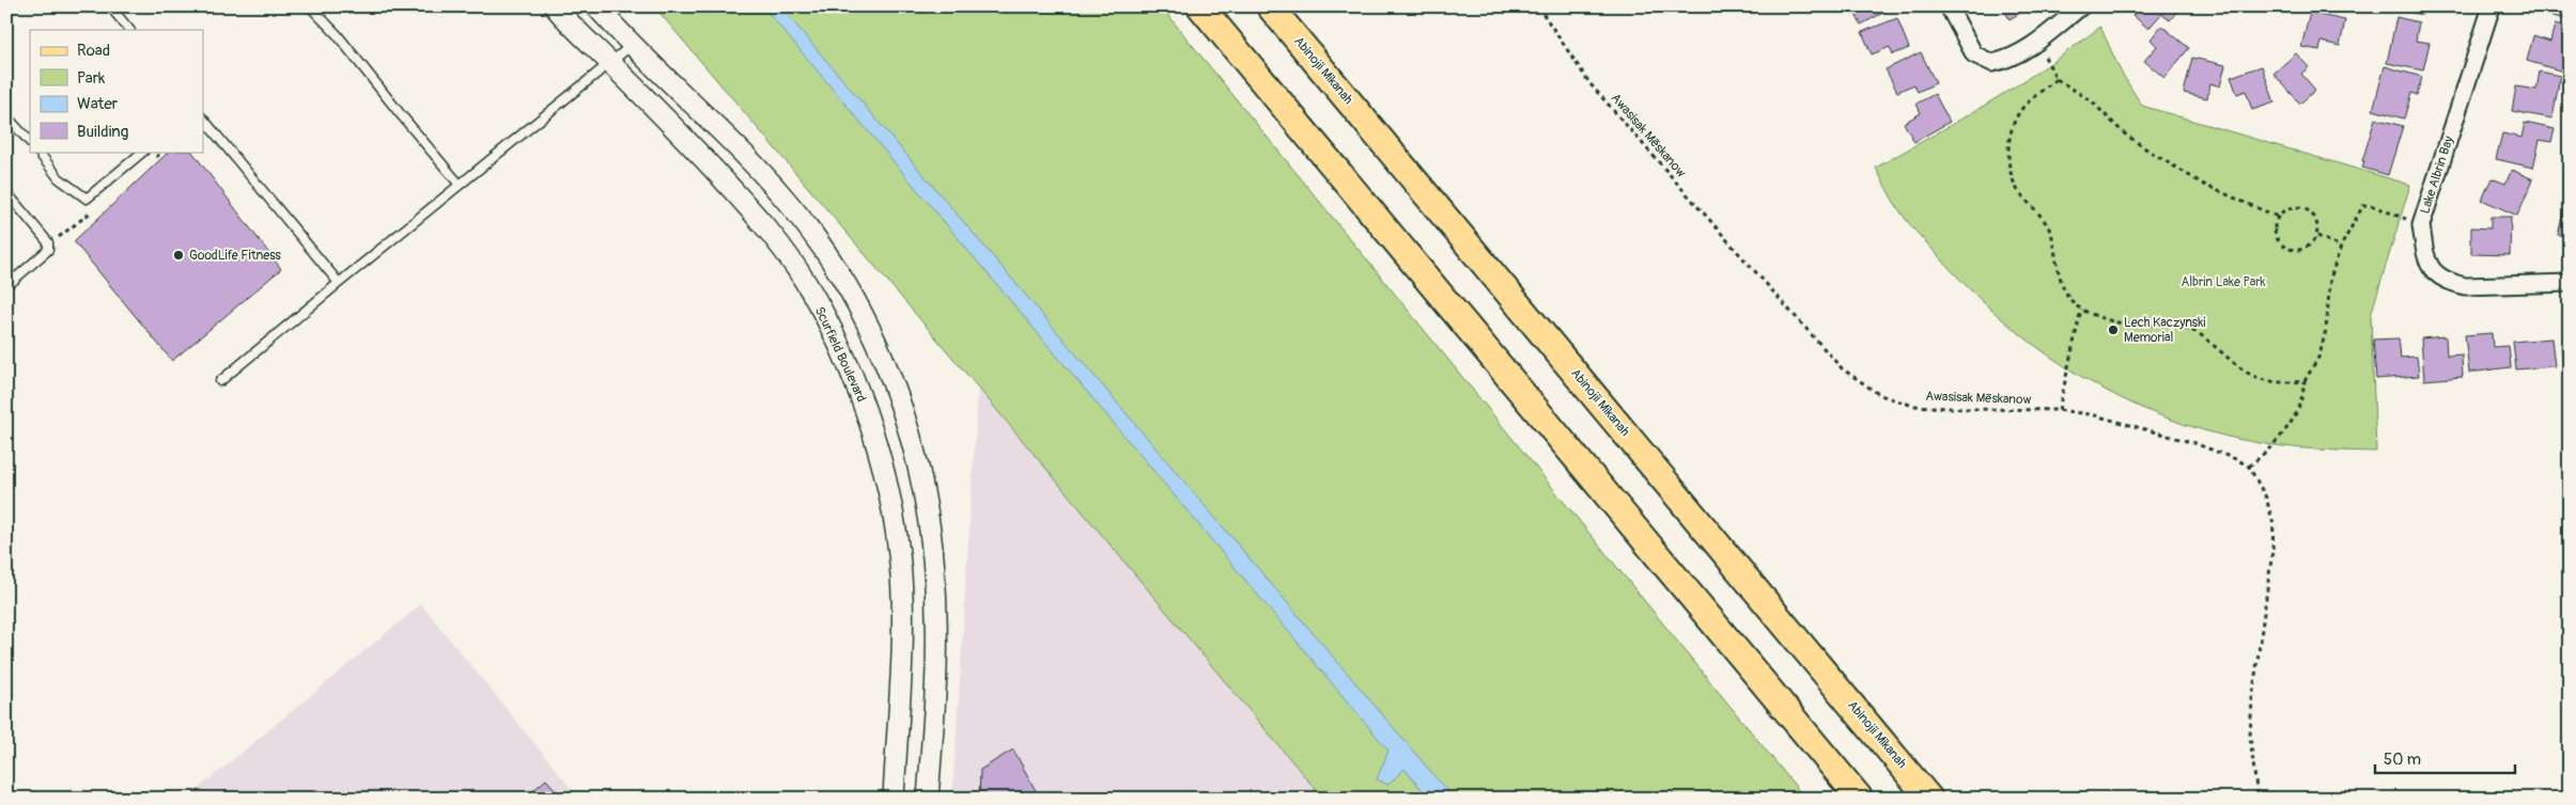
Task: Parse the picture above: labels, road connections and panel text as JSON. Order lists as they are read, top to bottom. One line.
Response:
{"streets":{"main road":["Abinojii Mikanah"],"street":["Lake Albrin Bay","Scurfield Boulevard"],"path":["Awasisak Mēskanow"]},"parks":["Albrin Lake Park"],"places":["GoodLife Fitness","Lech Kaczynski Memorial"],"legend":["Road","Park","Water","Building"],"scale_bar":"50 m"}
